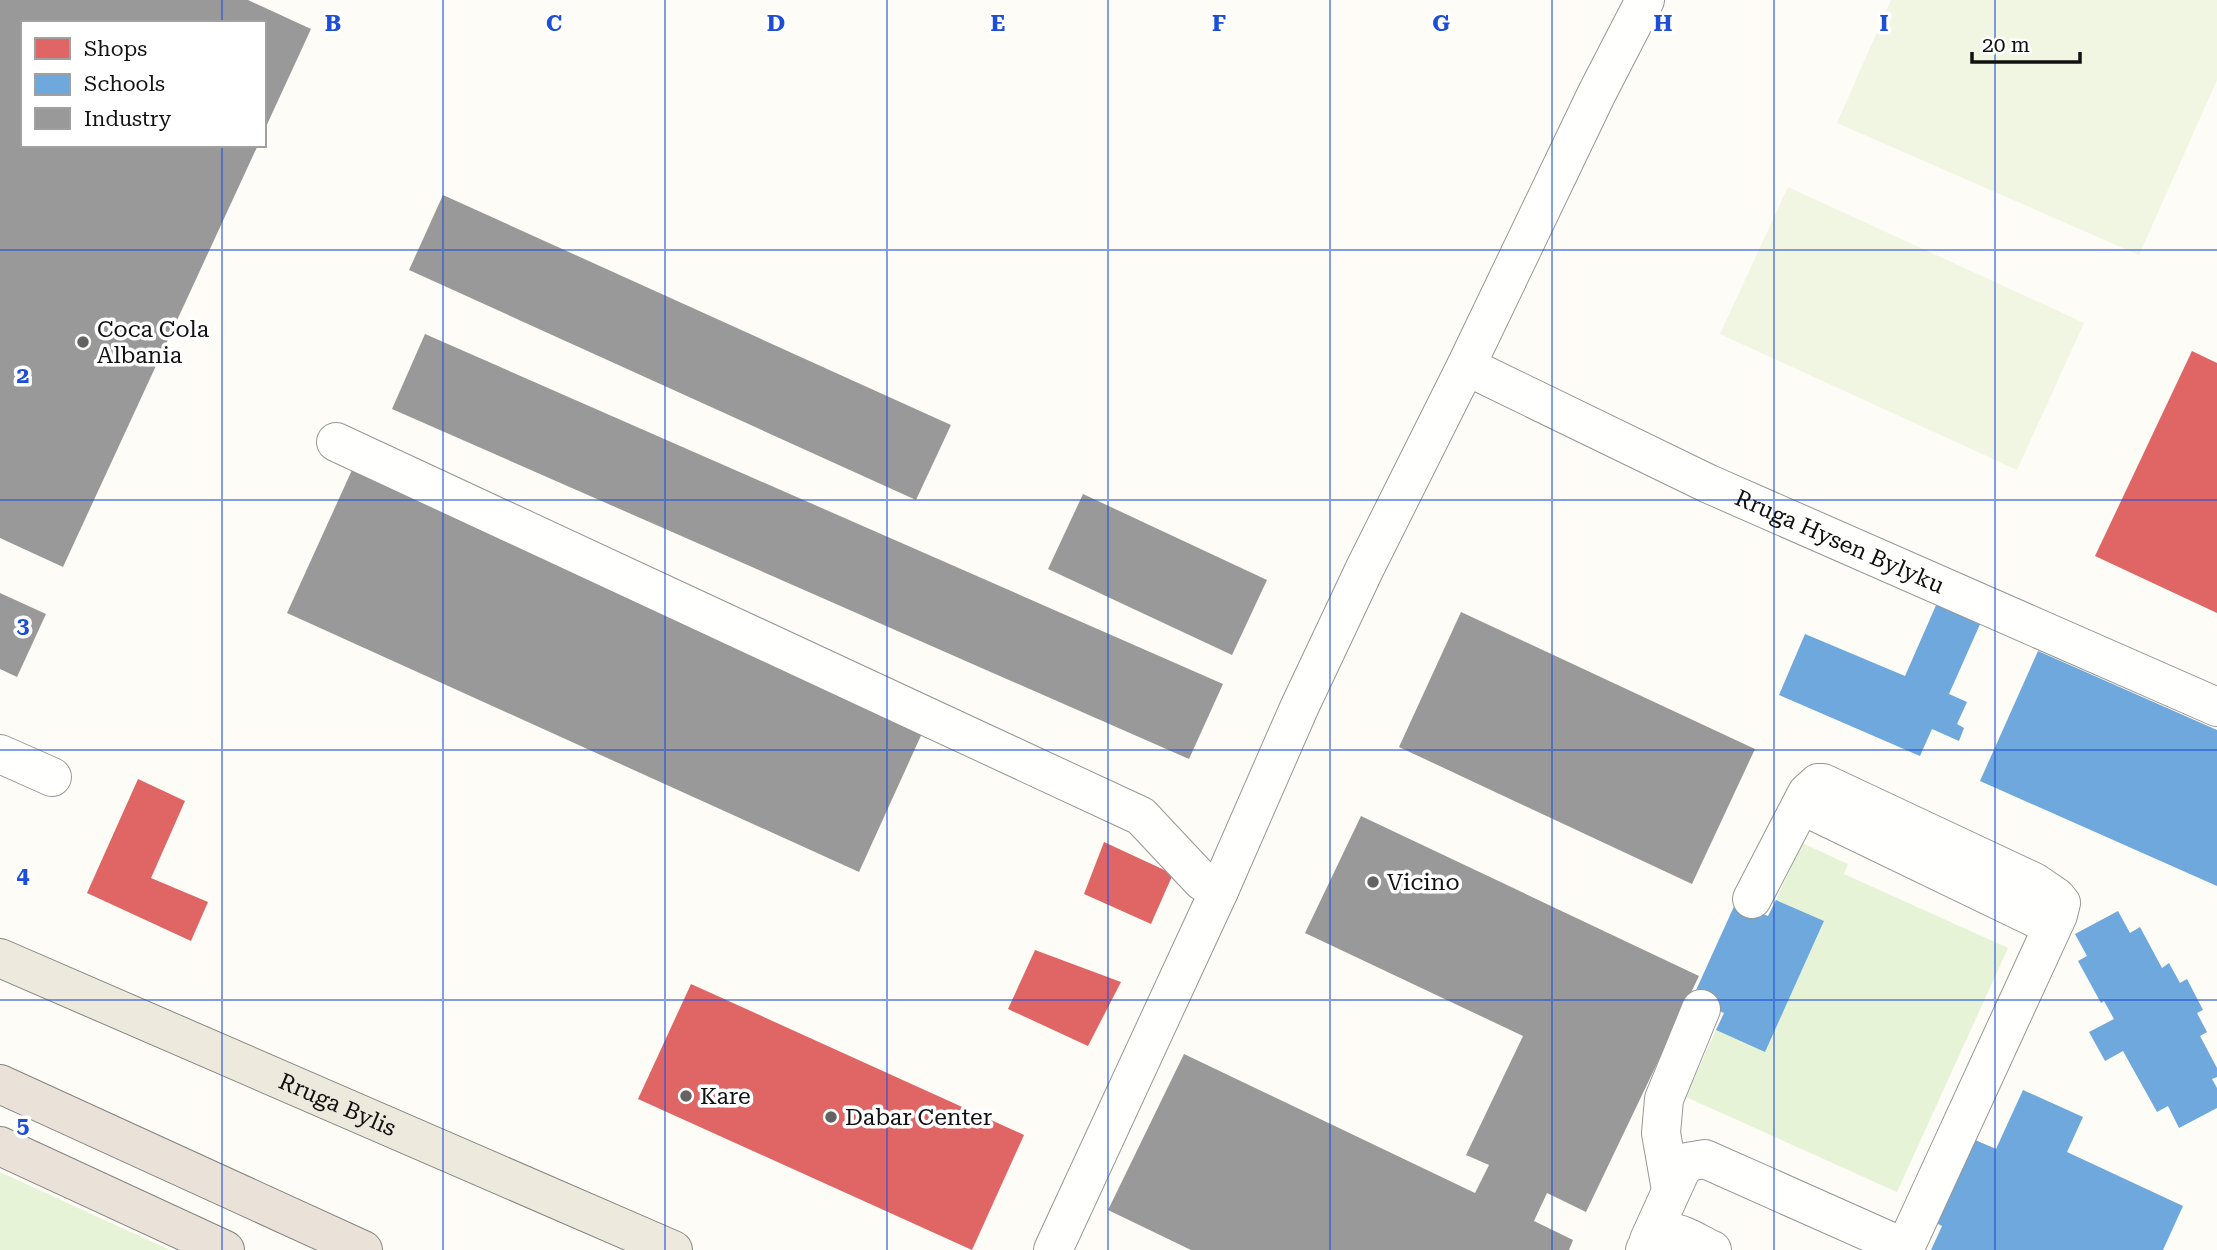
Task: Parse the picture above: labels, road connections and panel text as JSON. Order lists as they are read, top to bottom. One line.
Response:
{"streets":{"main road":["Rruga Bylis"],"street":["Rruga Hysen Bylyku"]},"places":["Coca Cola Albania","Vicino","Kare","Dabar Center"],"legend":["Shops","Schools","Industry"],"scale_bar":"20 m","grid":{"columns":["B","C","D","E","F","G","H","I"],"rows":["2","3","4","5"]}}
